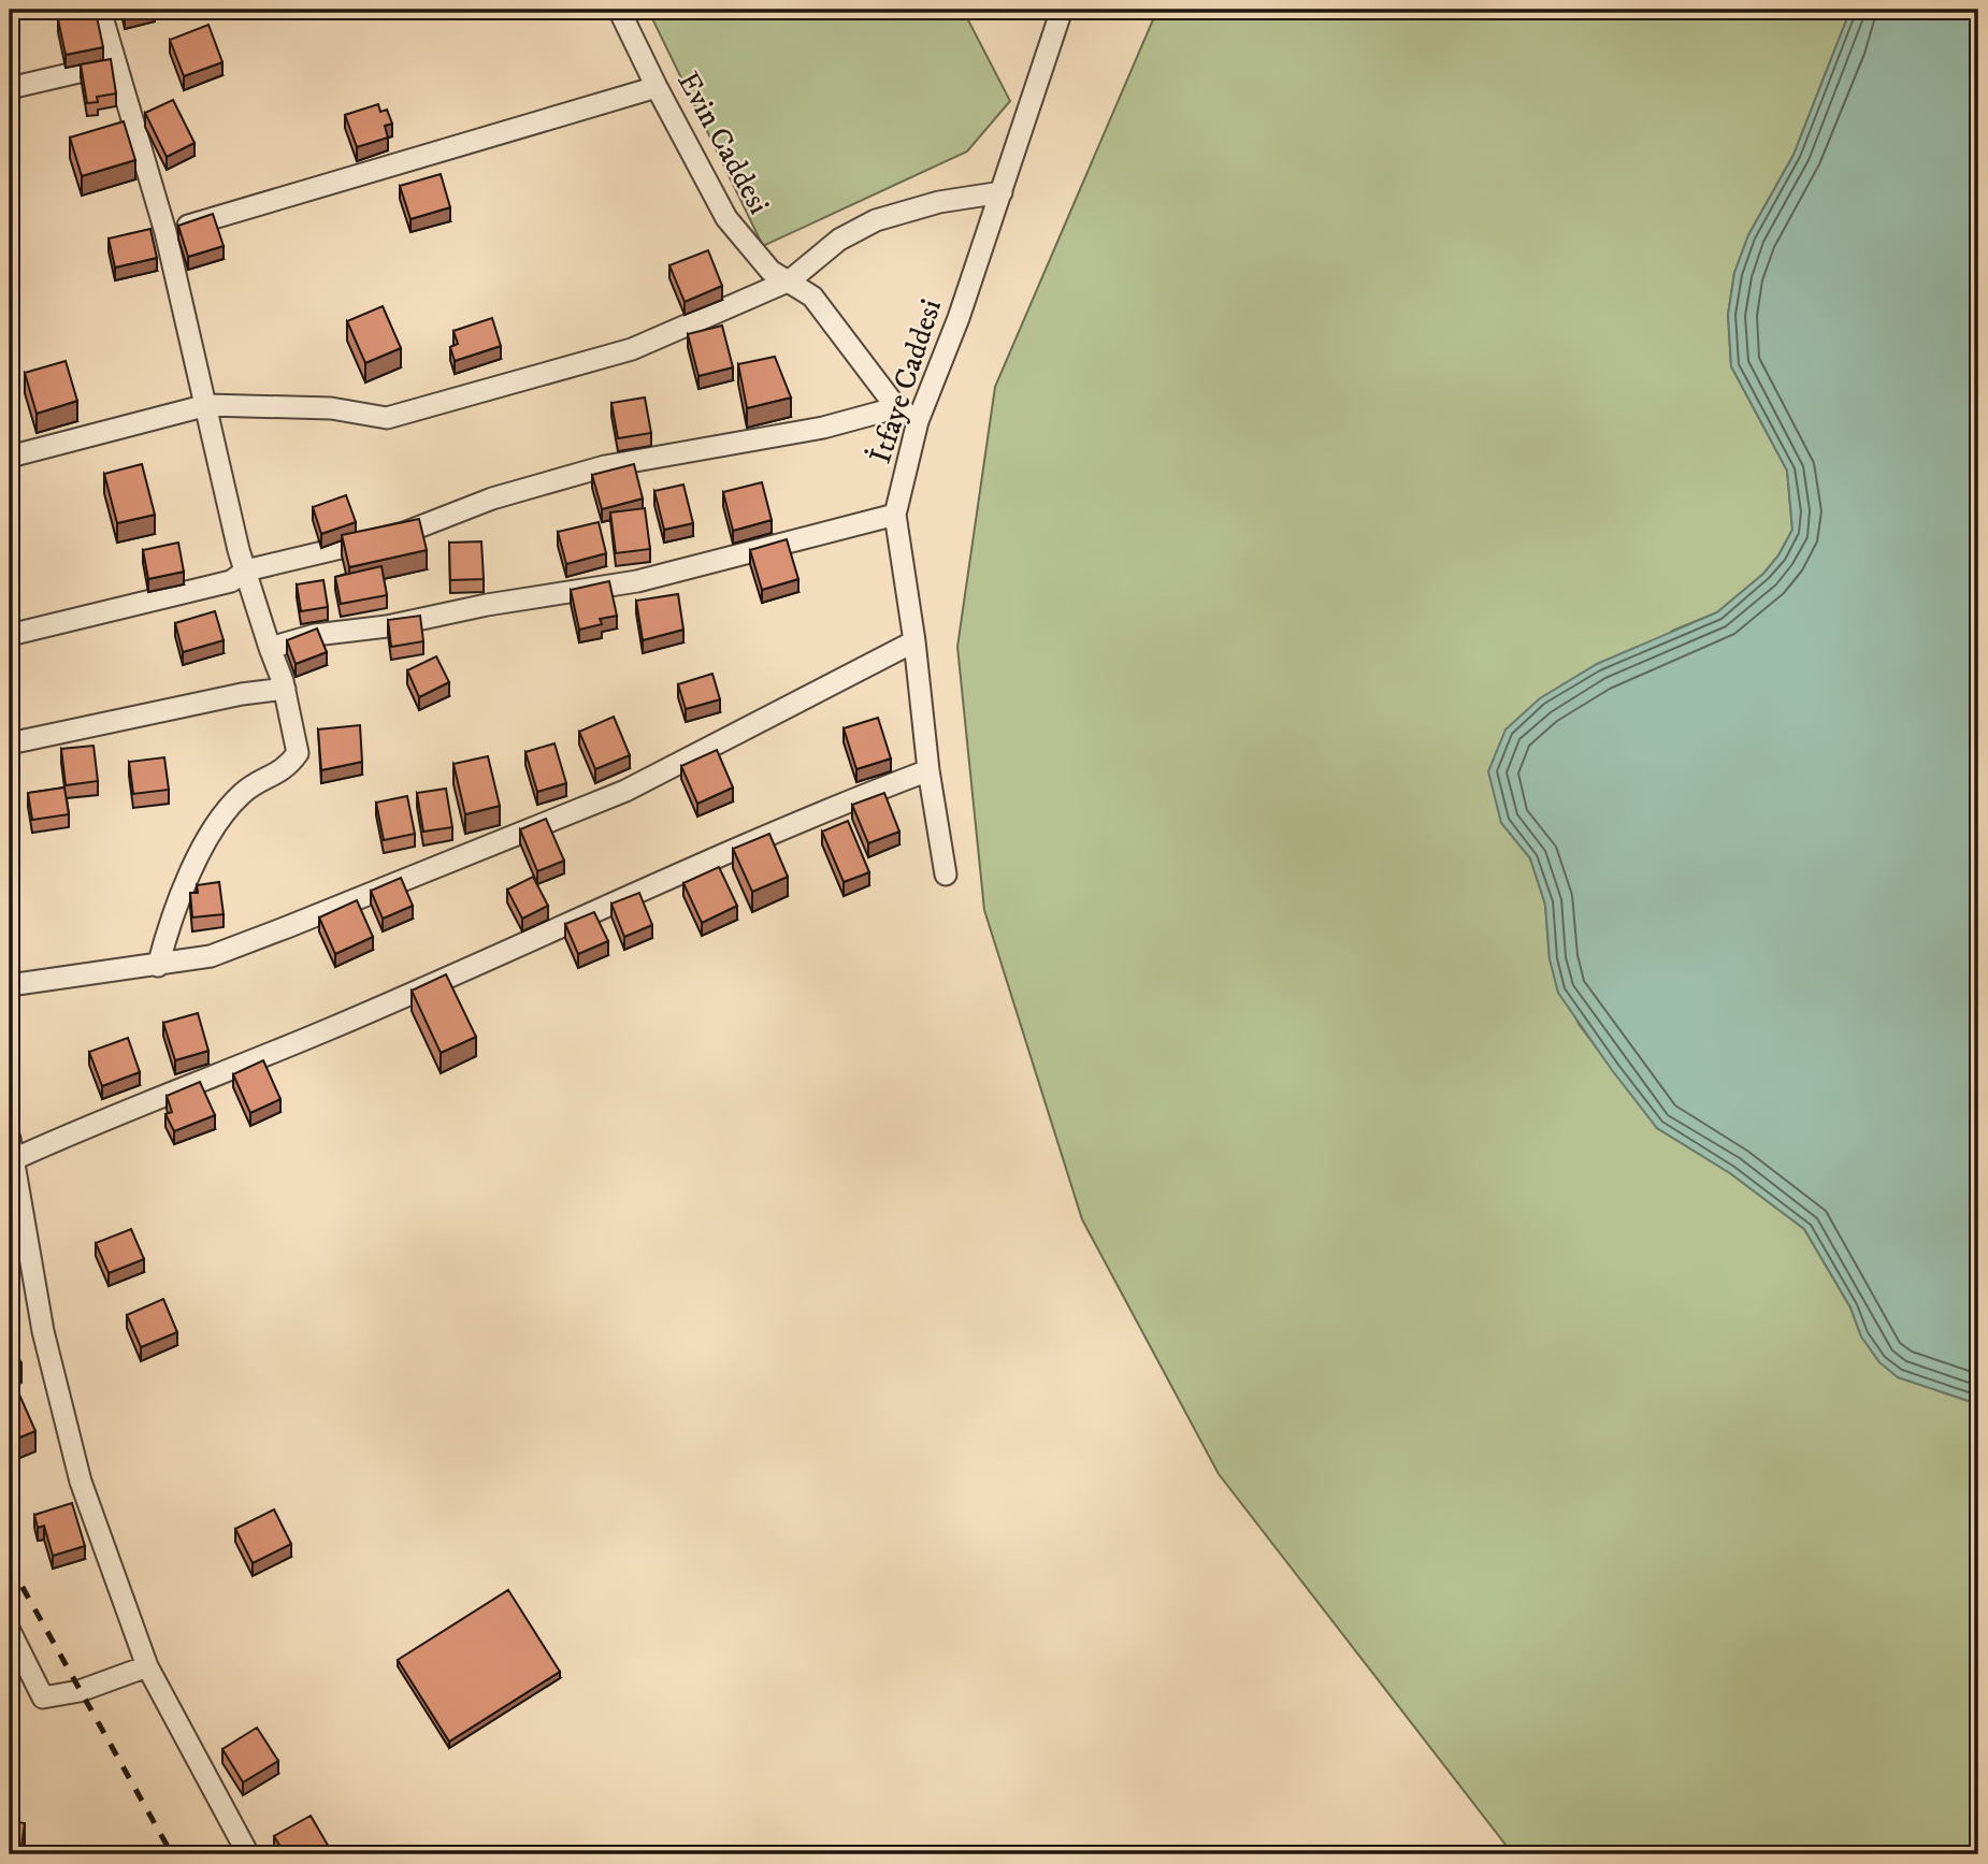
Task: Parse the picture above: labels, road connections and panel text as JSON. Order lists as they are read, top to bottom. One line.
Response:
{"streets":{"street":["Evin Caddesi","İtfaye Caddesi"]},"crossings":[["Evin Caddesi","İtfaye Caddesi"]]}
